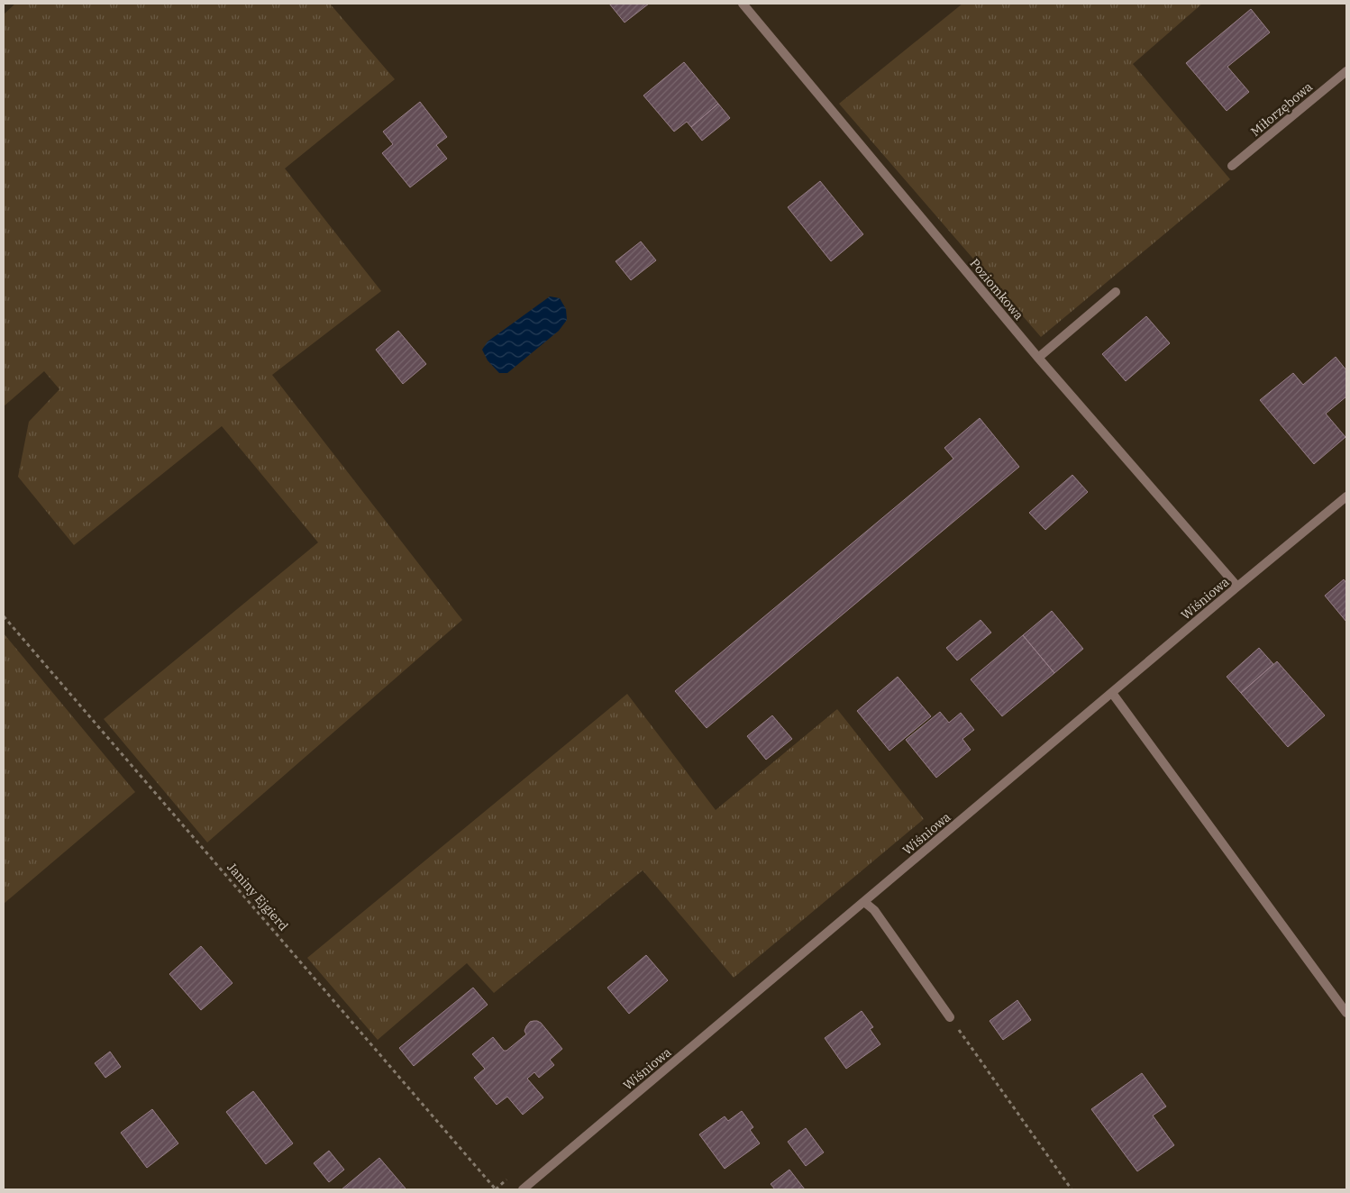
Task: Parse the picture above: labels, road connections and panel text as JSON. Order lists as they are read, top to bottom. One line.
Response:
{"streets":{"street":["Miłorzębowa","Poziomkowa","Wiśniowa"],"path":["Janiny Ejgierd"]},"crossings":[["Poziomkowa","Wiśniowa"]]}
